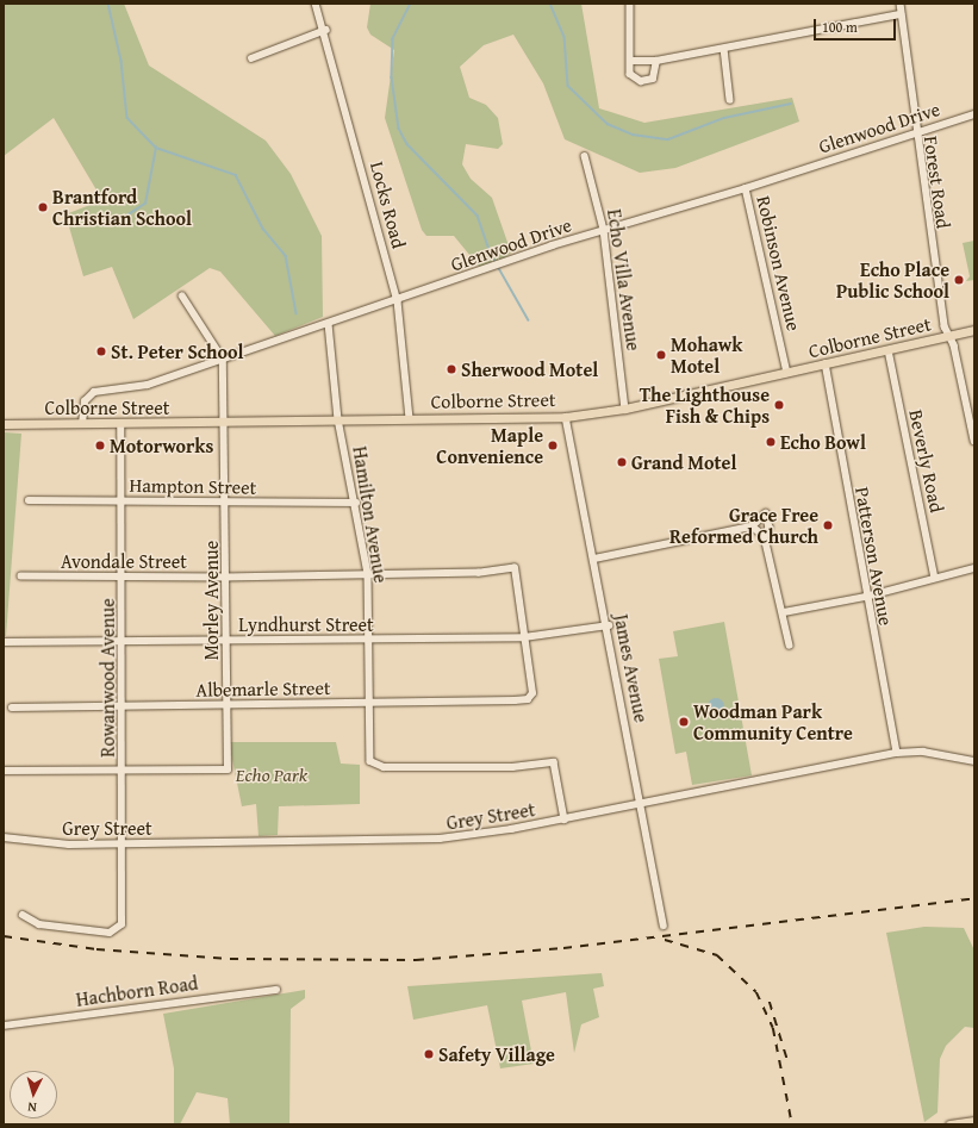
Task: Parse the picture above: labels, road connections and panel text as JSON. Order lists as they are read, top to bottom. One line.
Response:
{"streets":{"main road":["Colborne Street"],"street":["Glenwood Drive","Forest Road","Locks Road","Robinson Avenue","Echo Villa Avenue","Beverly Road","Hampton Street","Hamilton Avenue","Patterson Avenue","Avondale Street","Morley Avenue","Lyndhurst Street","James Avenue","Rowanwood Avenue","Albemarle Street","Grey Street","Hachborn Road"]},"crossings":[["Glenwood Drive","Forest Road"],["Glenwood Drive","Locks Road"],["Glenwood Drive","Robinson Avenue"],["Glenwood Drive","Echo Villa Avenue"],["Glenwood Drive","Colborne Street"],["Glenwood Drive","Hamilton Avenue"],["Glenwood Drive","Morley Avenue"],["Forest Road","Colborne Street"],["Locks Road","Colborne Street"],["Robinson Avenue","Colborne Street"],["Echo Villa Avenue","Colborne Street"],["Colborne Street","Beverly Road"],["Colborne Street","Hamilton Avenue"],["Colborne Street","Patterson Avenue"],["Colborne Street","Morley Avenue"],["Colborne Street","James Avenue"],["Colborne Street","Rowanwood Avenue"],["Hampton Street","Hamilton Avenue"],["Hampton Street","Morley Avenue"],["Hampton Street","Rowanwood Avenue"],["Hamilton Avenue","Avondale Street"],["Hamilton Avenue","Lyndhurst Street"],["Hamilton Avenue","Albemarle Street"],["Hamilton Avenue","Grey Street"],["Patterson Avenue","Grey Street"],["Avondale Street","Morley Avenue"],["Avondale Street","Lyndhurst Street"],["Avondale Street","Rowanwood Avenue"],["Avondale Street","Albemarle Street"],["Morley Avenue","Lyndhurst Street"],["Morley Avenue","Rowanwood Avenue"],["Morley Avenue","Albemarle Street"],["Lyndhurst Street","James Avenue"],["Lyndhurst Street","Rowanwood Avenue"],["Lyndhurst Street","Albemarle Street"],["James Avenue","Grey Street"],["Rowanwood Avenue","Albemarle Street"],["Rowanwood Avenue","Grey Street"]],"parks":["Echo Park"],"places":["Brantford Christian School","Echo Place Public School","St. Peter School","Mohawk Motel","Sherwood Motel","The Lighthouse Fish & Chips","Echo Bowl","Motorworks","Maple Convenience","Grand Motel","Grace Free Reformed Church","Woodman Park Community Centre","Safety Village"],"scale_bar":"100 m","north":"bottom"}
